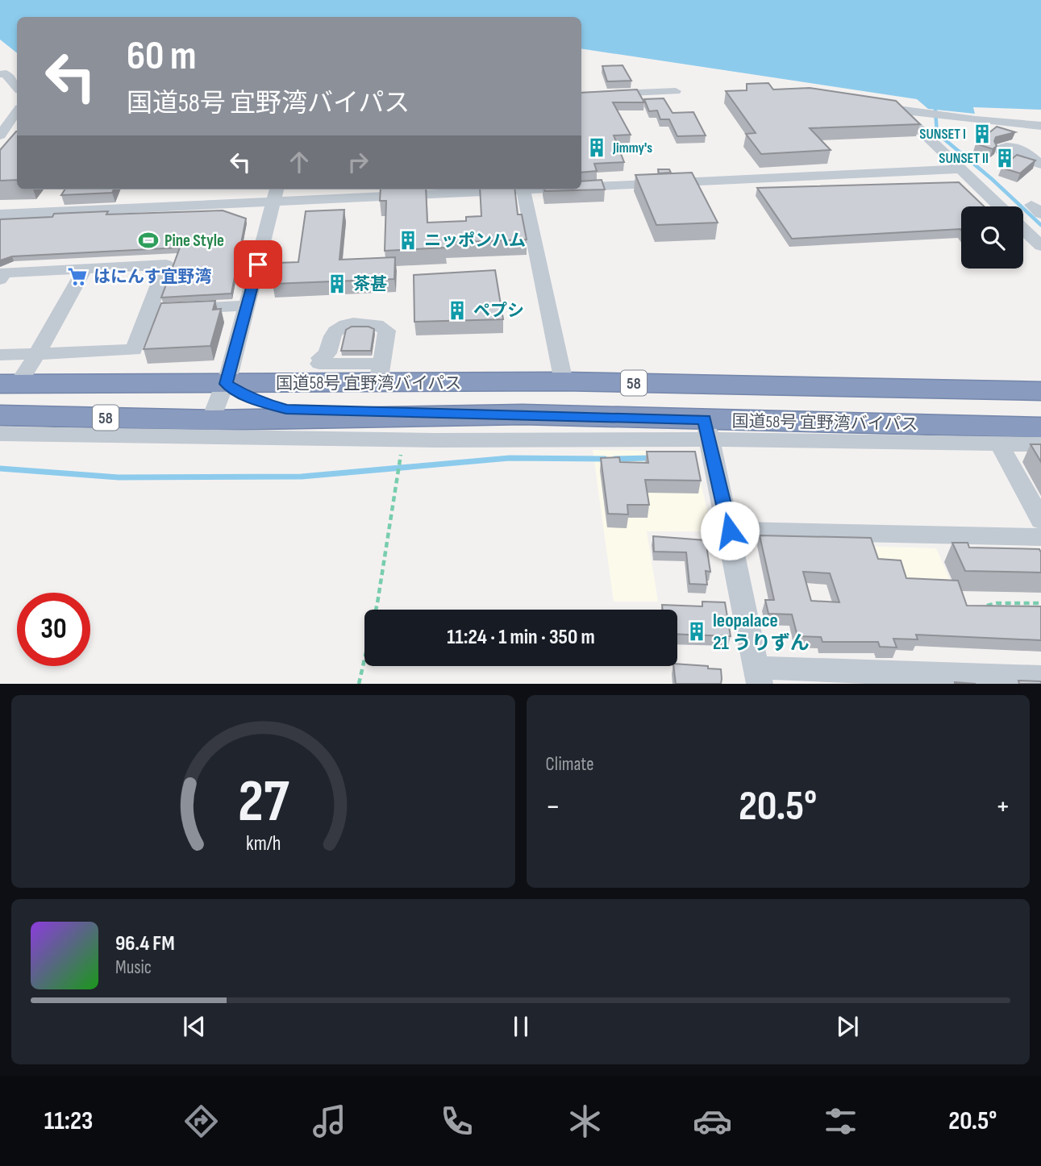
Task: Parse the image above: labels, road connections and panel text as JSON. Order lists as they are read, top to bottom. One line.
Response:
{"streets":{"highway":["国道58号 宜野湾バイパス","58"]},"places":{"building":["SUNSET I","Jimmy's","SUNSET II","ニッポンハム","茶甚","ペプシ","leopalace 21 うりずん"],"sports":["Pine Style"],"supermarket":["はにんす宜野湾"]},"page":{"turn":["60 m","国道58号 宜野湾バイパス"],"limit":"30","trip":"11:24 · 1 min · 350 m","tile":"Climate","heat":["−","20.5°","+"],"song":["96.4 FM","Music"],"tabs":["11:23","20.5°"],"gauge":["27","km/h"]}}
